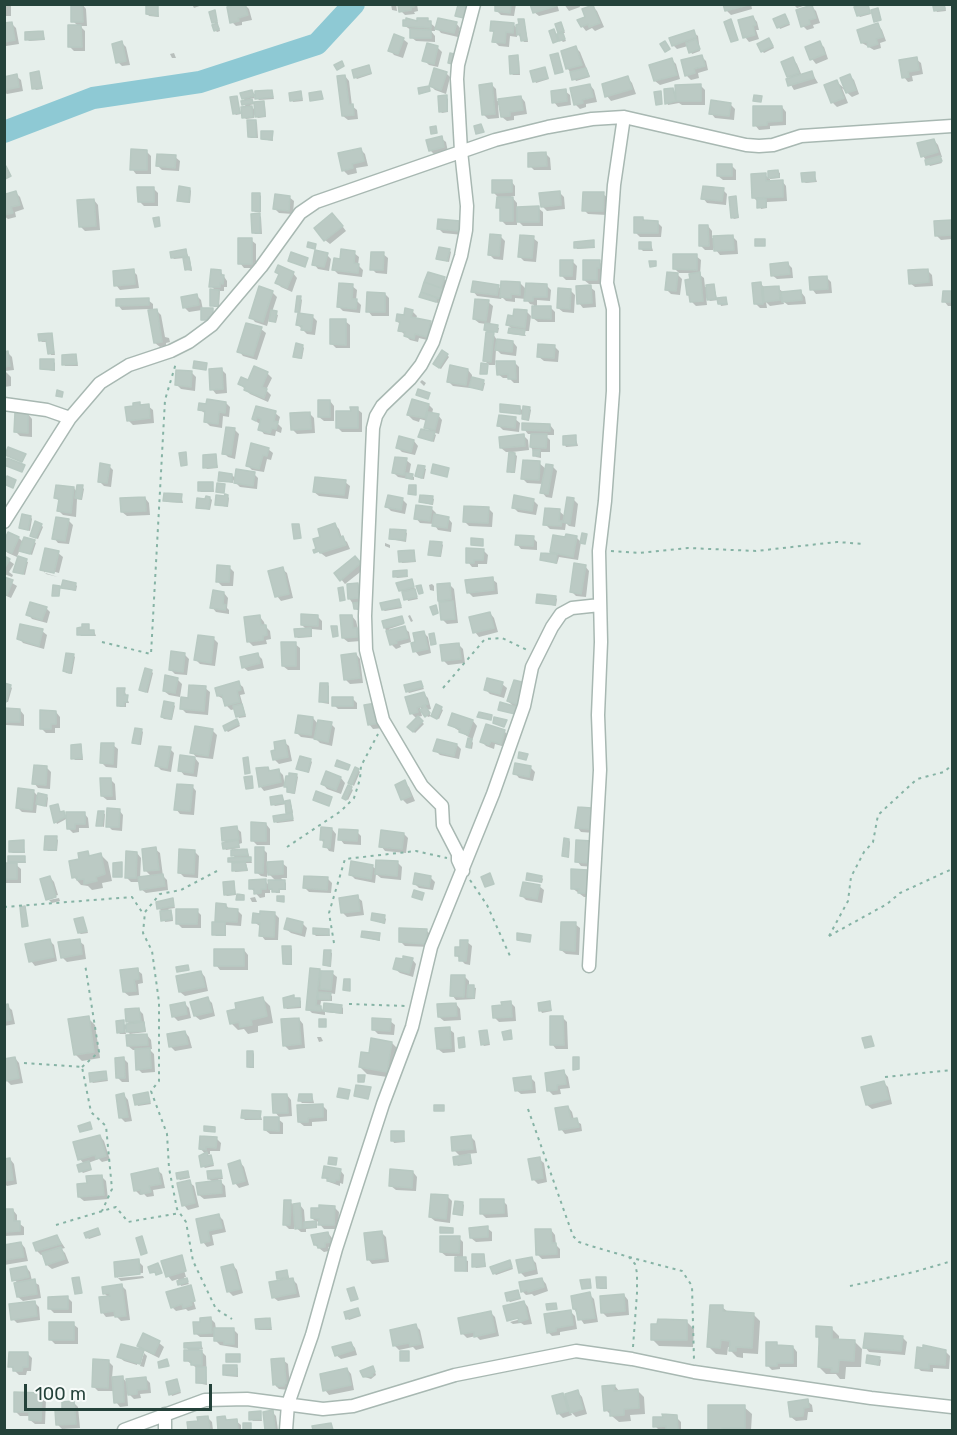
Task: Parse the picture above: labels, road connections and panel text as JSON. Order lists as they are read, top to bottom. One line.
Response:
{"scale_bar":"100 m"}
